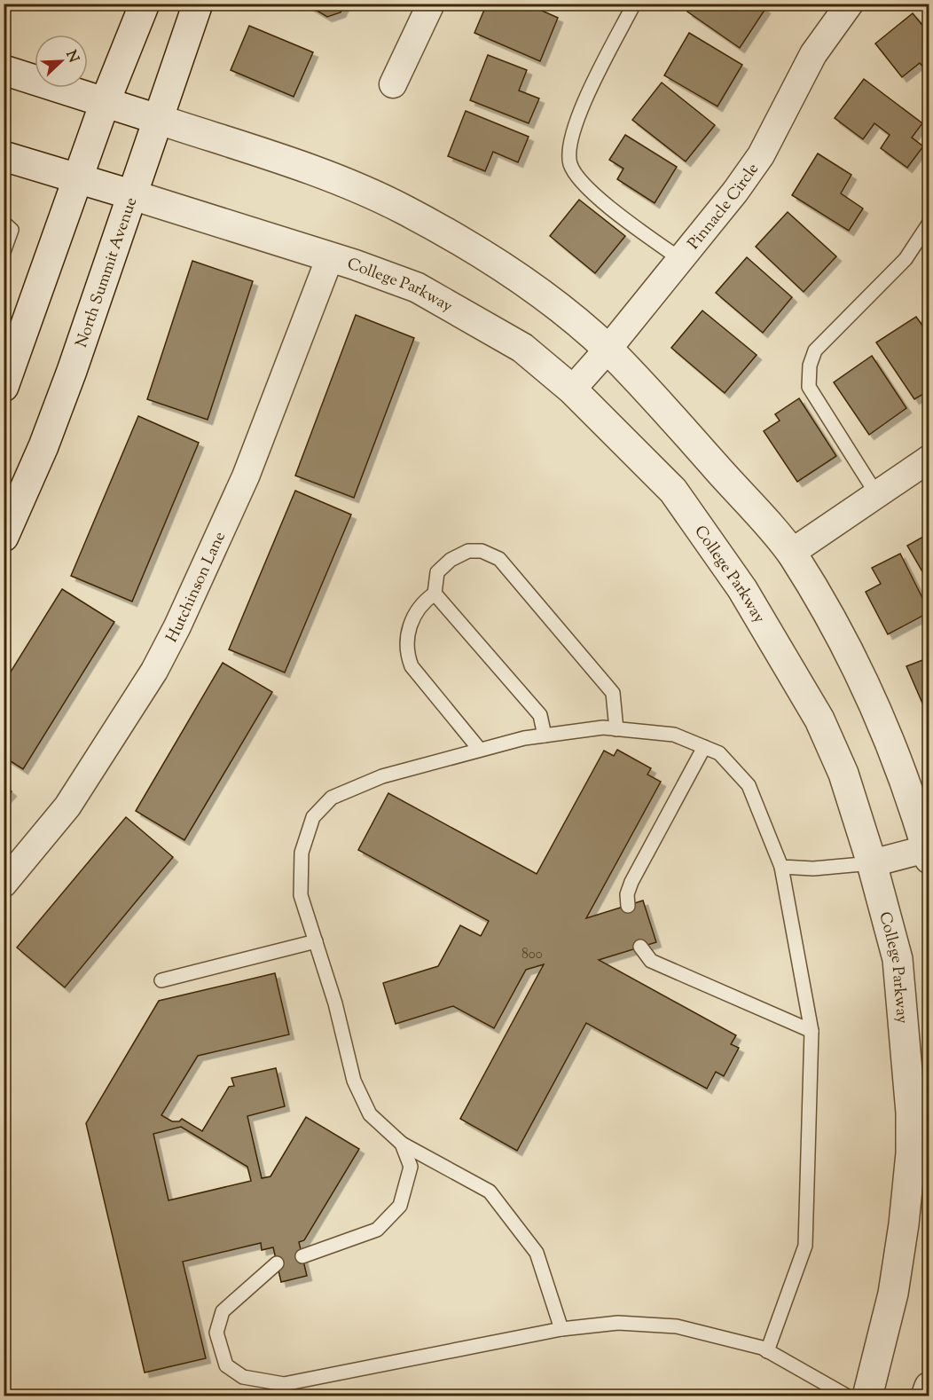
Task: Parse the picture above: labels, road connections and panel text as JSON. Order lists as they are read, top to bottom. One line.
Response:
{"streets":{"street":["Pinnacle Circle","North Summit Avenue","College Parkway","Hutchinson Lane"]},"crossings":[["Pinnacle Circle","College Parkway"],["North Summit Avenue","College Parkway"],["College Parkway","Hutchinson Lane"]],"house_numbers":["800"],"north":"top right"}
